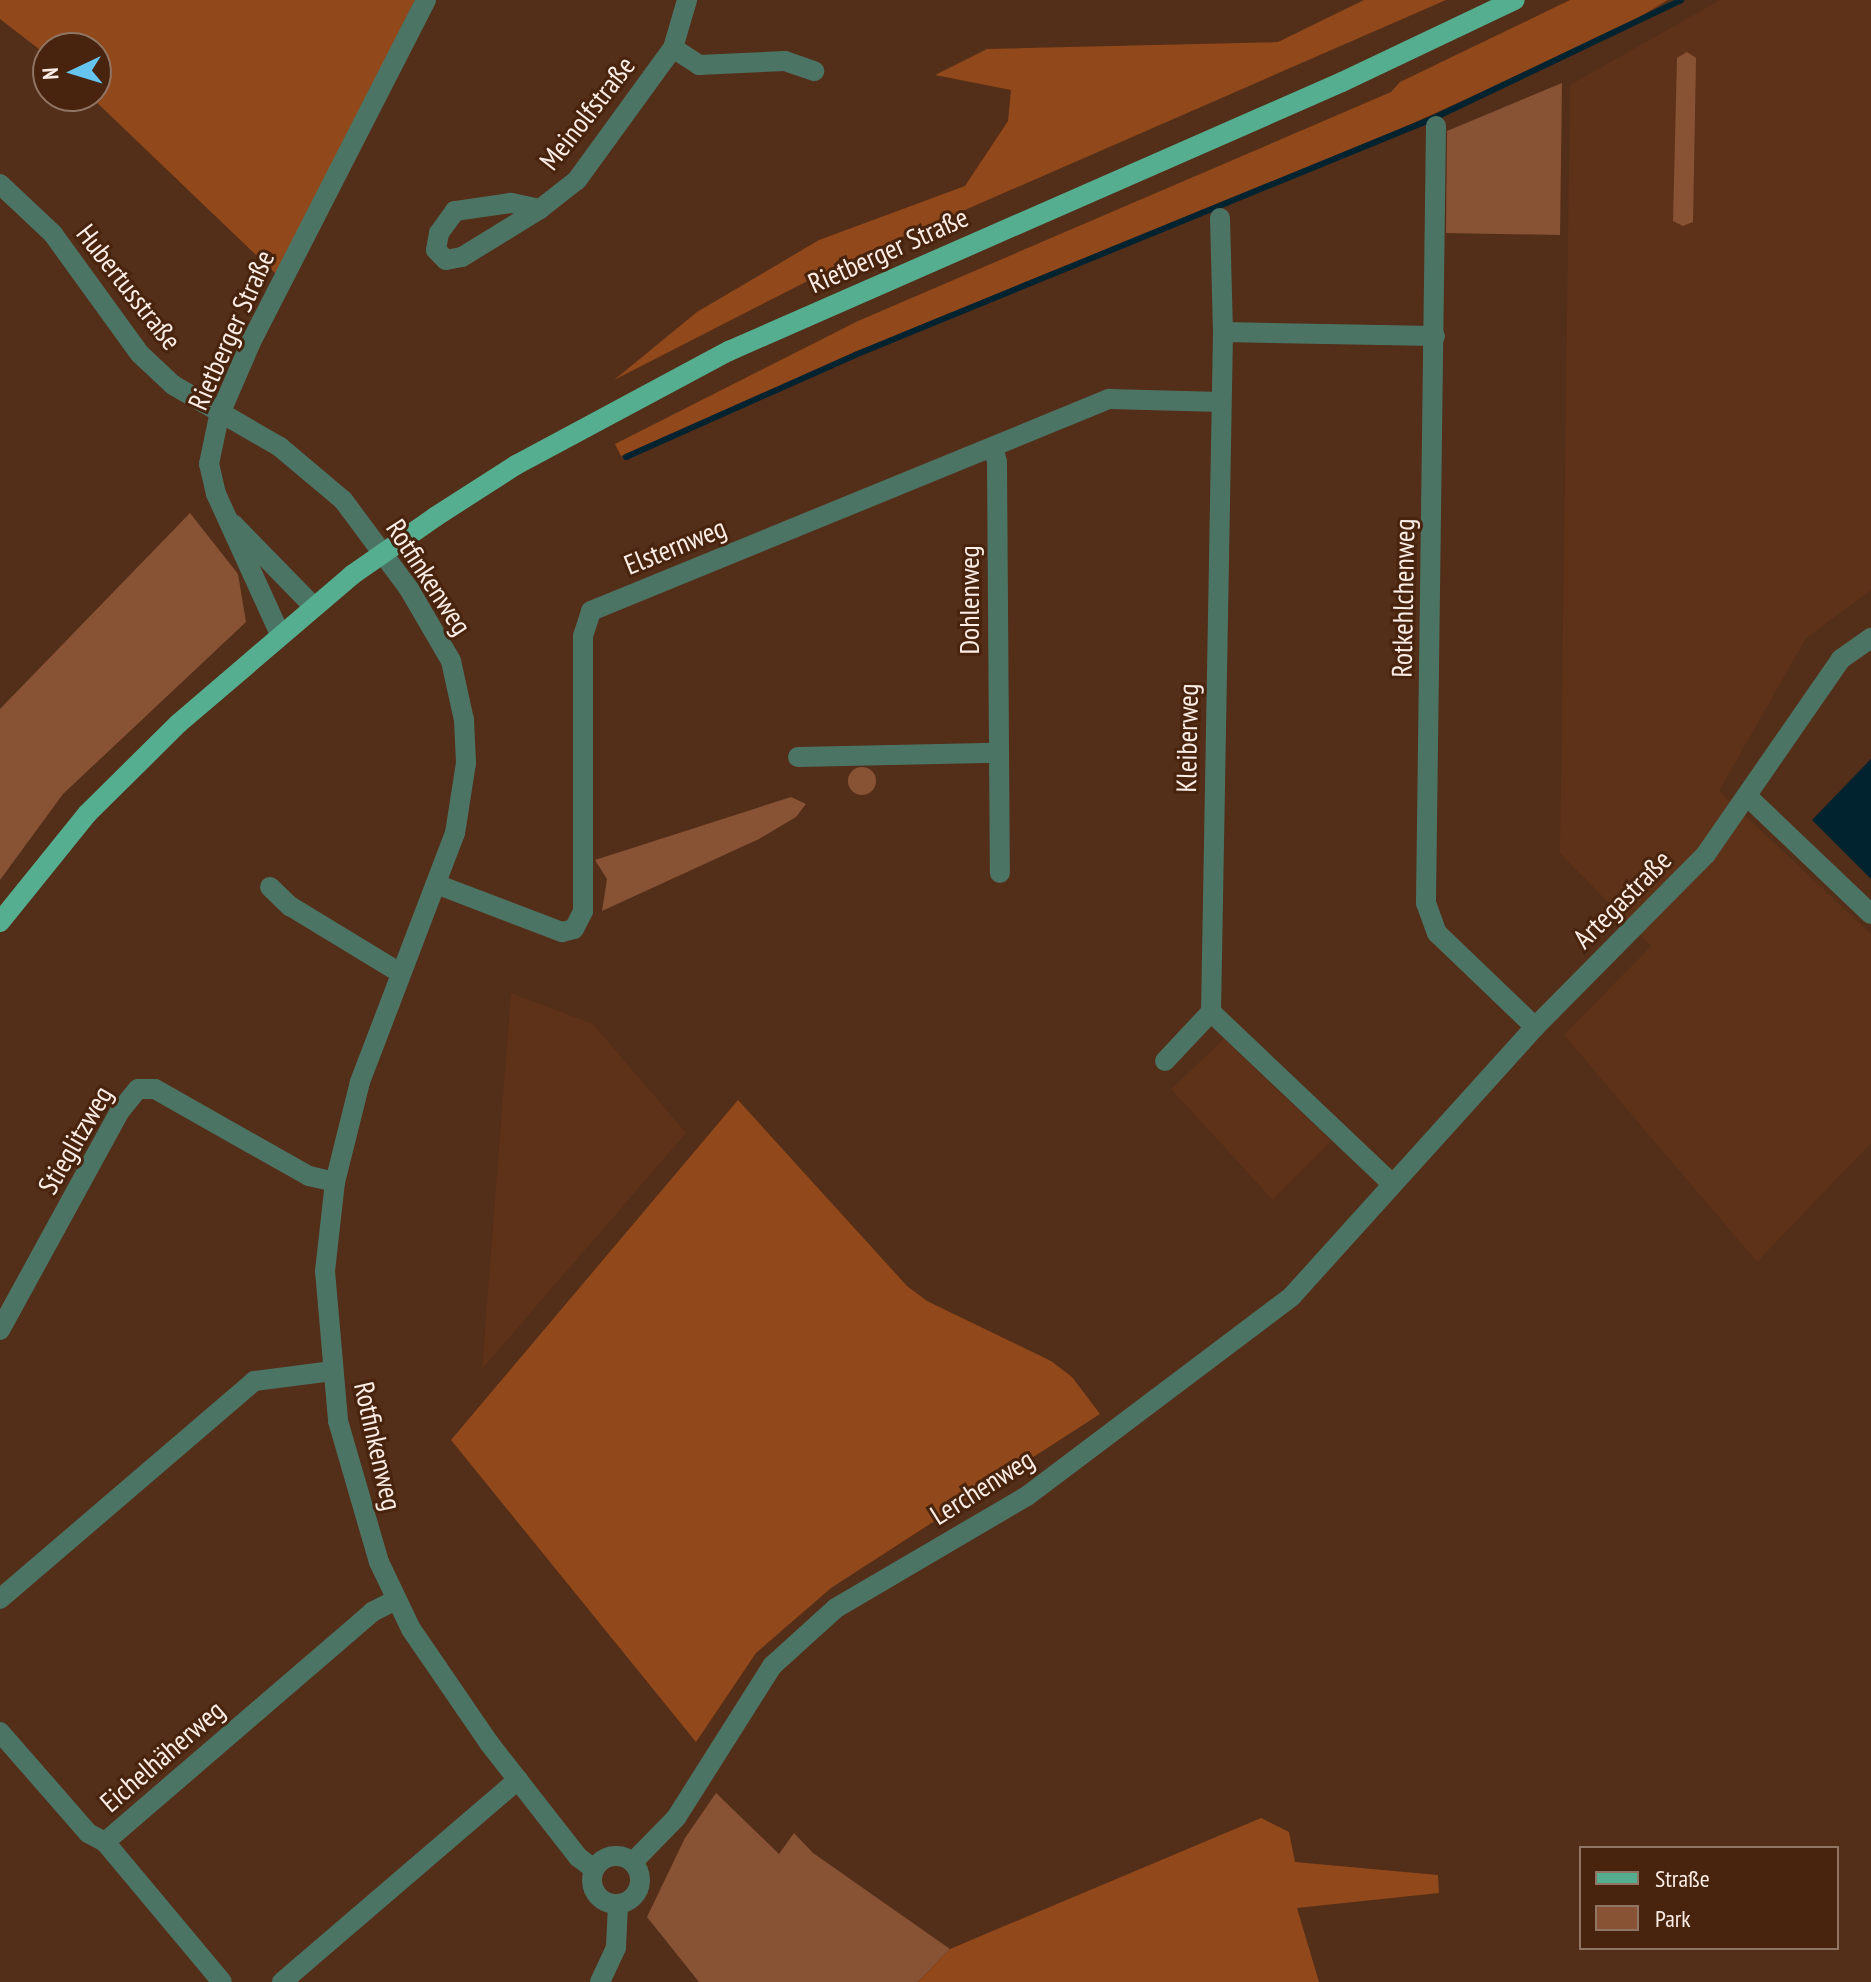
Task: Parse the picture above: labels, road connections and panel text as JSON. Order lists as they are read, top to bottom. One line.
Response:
{"streets":{"main road":["Rietberger Straße"],"street":["Meinolfstraße","Hubertusstraße","Elsternweg","Rotfinkenweg","Rotkehlchenweg","Dohlenweg","Kleiberweg","Artegastraße","Stieglitzweg","Lerchenweg","Eichelhäherweg"]},"crossings":[["Rietberger Straße","Hubertusstraße"],["Rietberger Straße","Rotfinkenweg"],["Hubertusstraße","Rotfinkenweg"],["Elsternweg","Rotfinkenweg"],["Elsternweg","Dohlenweg"],["Elsternweg","Kleiberweg"],["Rotfinkenweg","Stieglitzweg"],["Rotfinkenweg","Lerchenweg"],["Rotfinkenweg","Eichelhäherweg"],["Rotkehlchenweg","Artegastraße"],["Artegastraße","Lerchenweg"]],"legend":["Straße","Park"],"north":"left"}
